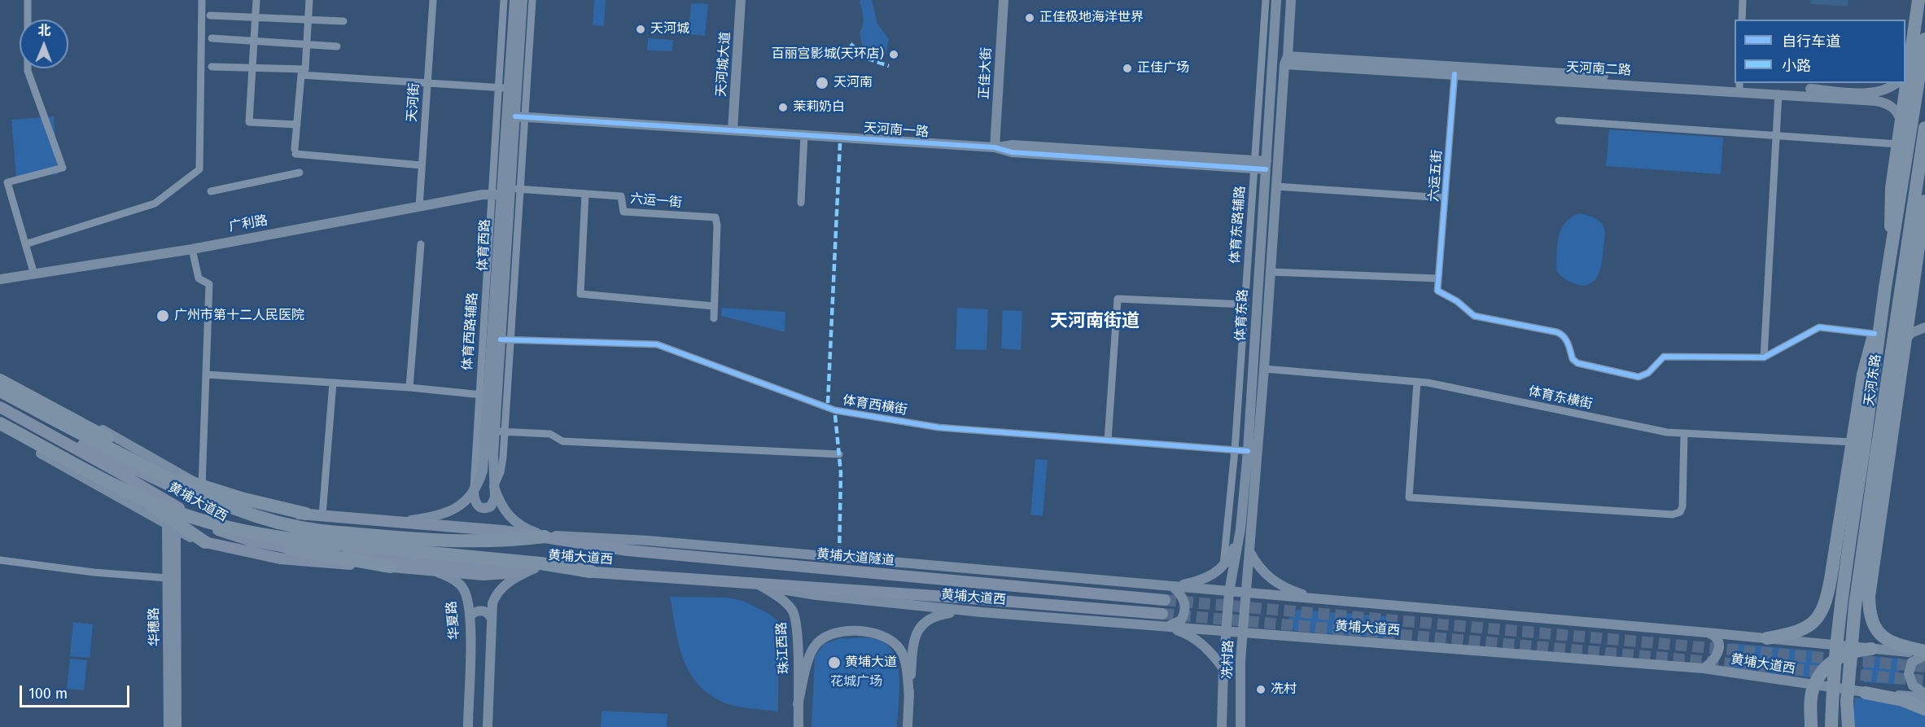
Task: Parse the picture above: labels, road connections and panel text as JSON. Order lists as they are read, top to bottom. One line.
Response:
{"streets":{"highway":["天河东路"],"main road":["天河城大道","天河南二路","正佳大街","天河南一路","广利路","体育西路","体育东路","黄埔大道西","黄埔大道隧道","华夏路","华穗路","珠江西路","冼村路"],"street":["天河街","六运五街","六运一街","体育东路辅路","体育东横街","体育西横街"]},"crossings":[["天河城大道","天河南一路"],["天河南二路","六运五街"],["天河南二路","体育东路"],["正佳大街","天河南一路"],["天河街","广利路"],["天河南一路","体育东路辅路"],["天河南一路","体育西路"],["天河南一路","体育东路"],["六运一街","体育西路"],["广利路","体育西路"],["体育东路辅路","体育西横街"],["体育西路","体育西横街"],["体育西路","黄埔大道西"],["体育东路","体育东横街"],["体育东路","体育西横街"],["体育东路","黄埔大道西"],["体育东路","冼村路"],["黄埔大道西","黄埔大道隧道"],["黄埔大道西","珠江西路"],["黄埔大道西","冼村路"]],"districts":["天河南街道"],"parks":["花城广场"],"places":["正佳极地海洋世界","天河城","百丽宫影城(天环店)","正佳广场","天河南","茉莉奶白","广州市第十二人民医院","黄埔大道","冼村"],"legend":["自行车道","小路"],"scale_bar":"100 m","north":"top"}
